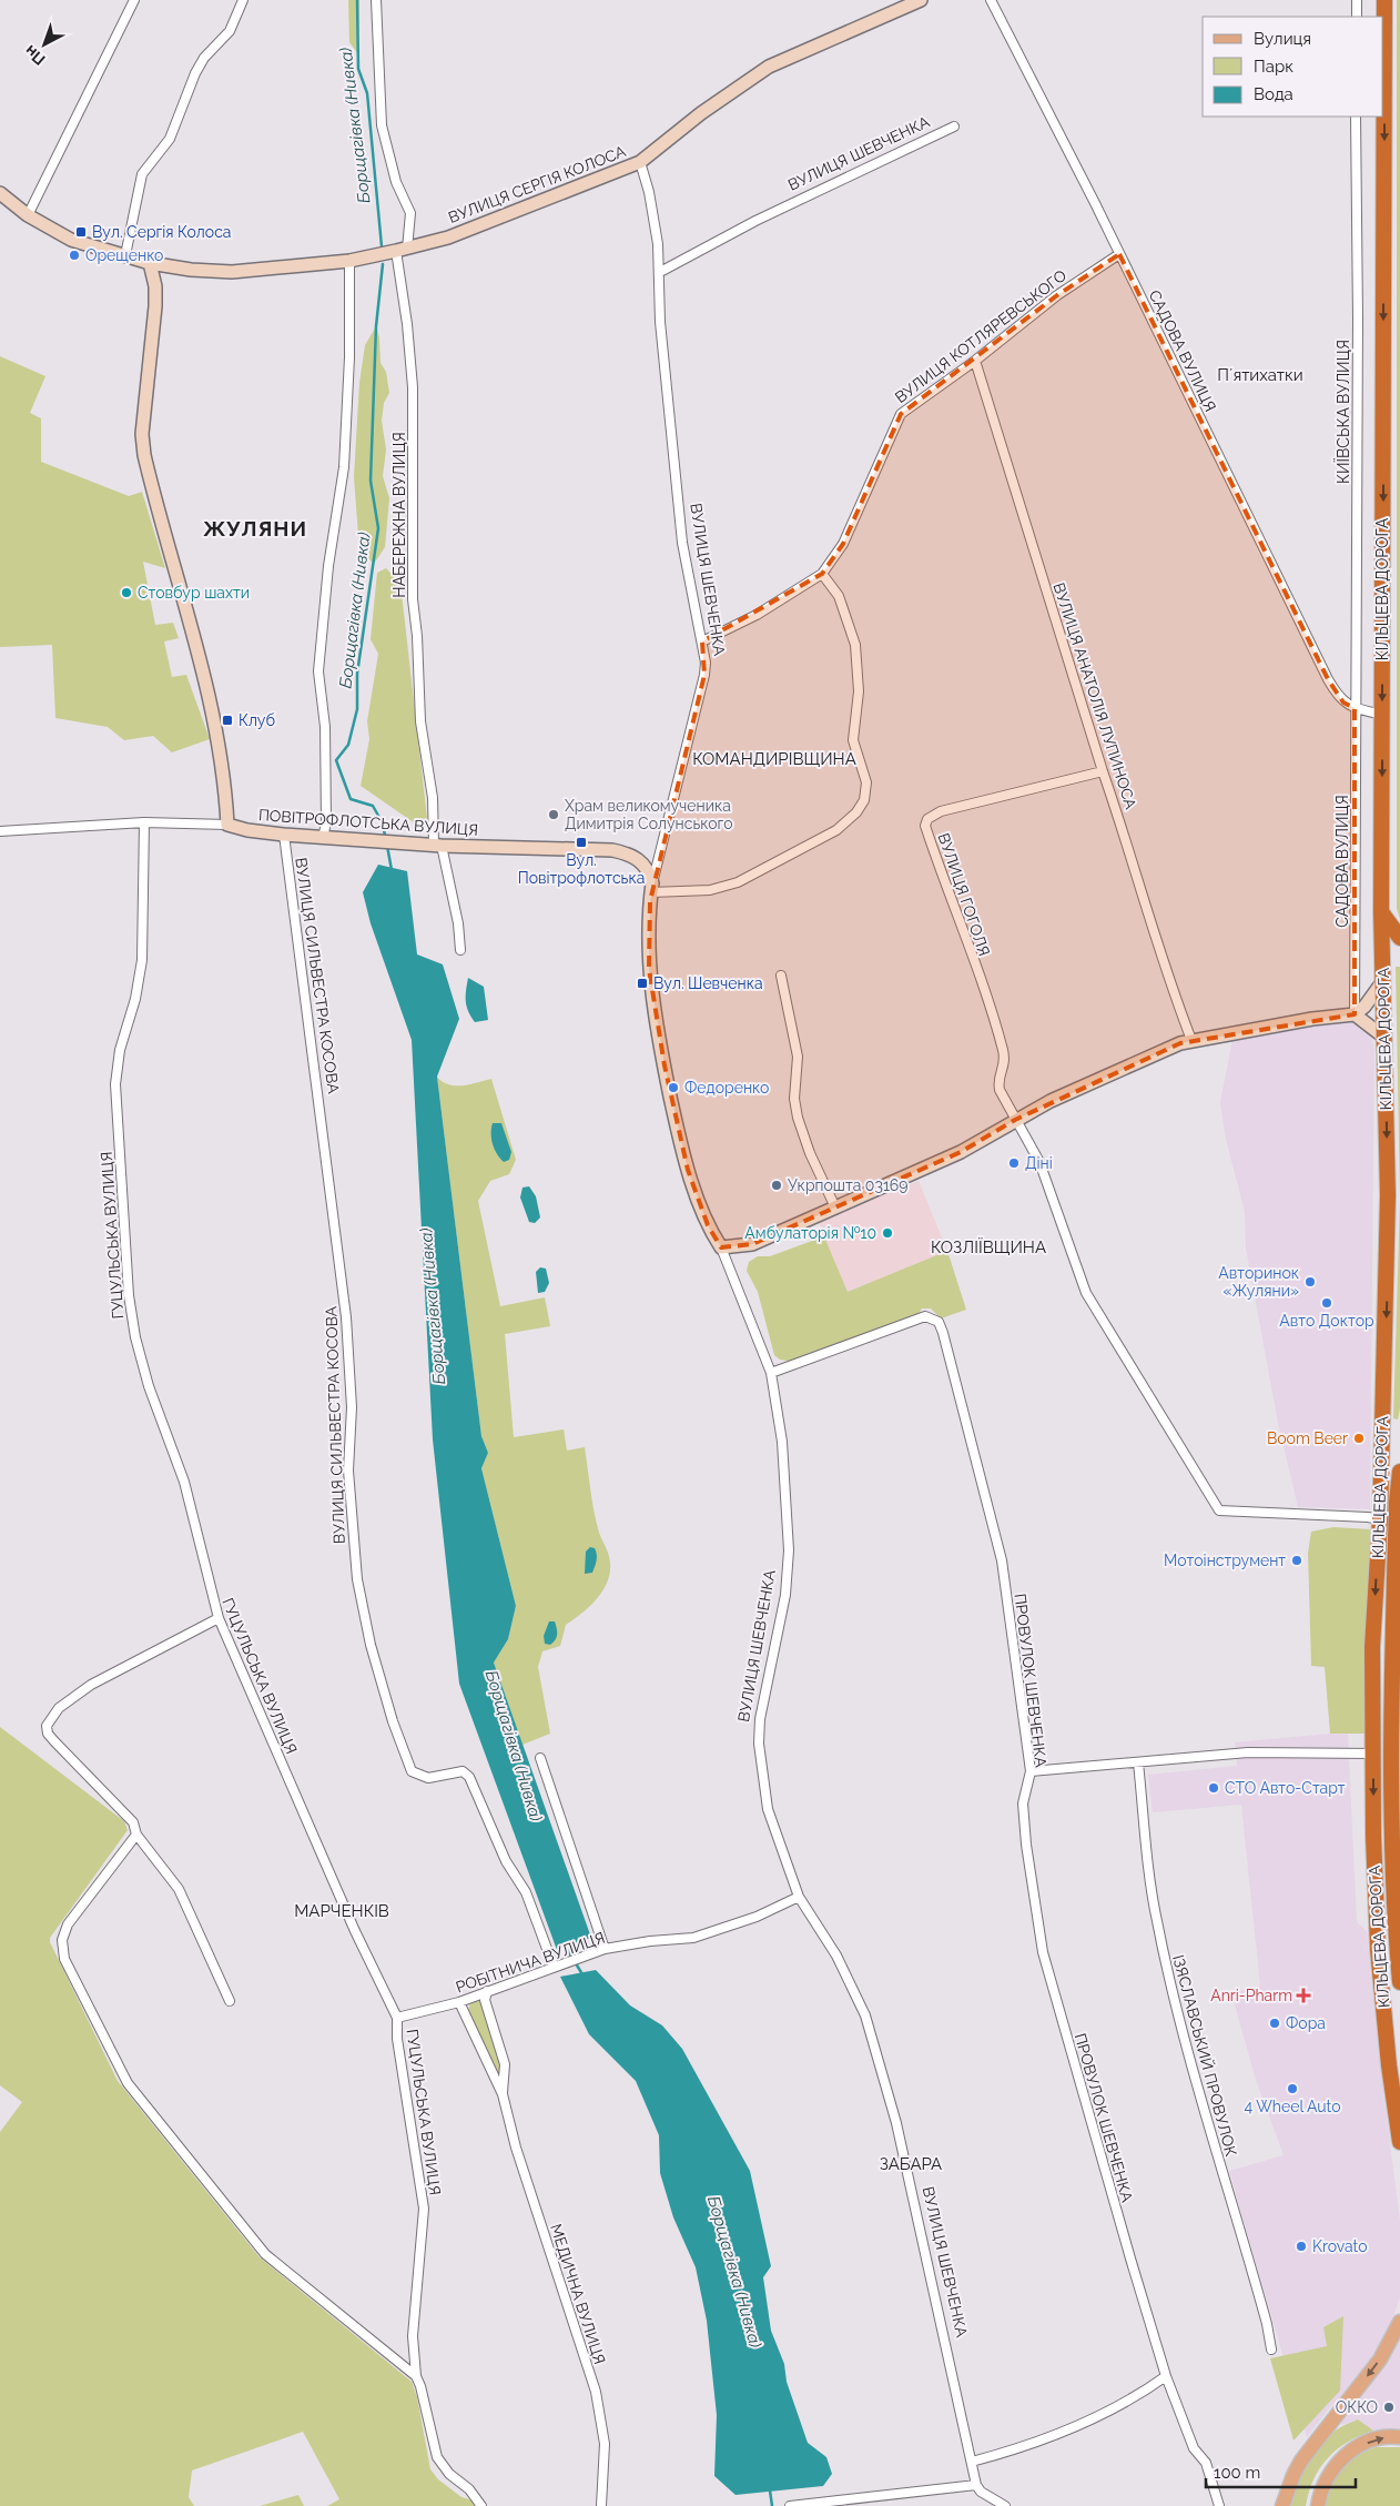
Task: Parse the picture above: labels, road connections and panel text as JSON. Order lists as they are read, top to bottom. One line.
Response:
{"streets":{"highway":["КІЛЬЦЕВА ДОРОГА"],"street":["ВУЛИЦЯ ШЕВЧЕНКА","ВУЛИЦЯ СЕРГІЯ КОЛОСА","ВУЛИЦЯ КОТЛЯРЕВСЬКОГО","САДОВА ВУЛИЦЯ","КИЇВСЬКА ВУЛИЦЯ","НАБЕРЕЖНА ВУЛИЦЯ","ВУЛИЦЯ АНАТОЛІЯ ЛУПИНОСА","ПОВІТРОФЛОТСЬКА ВУЛИЦЯ","ВУЛИЦЯ ГОГОЛЯ","ВУЛИЦЯ СИЛЬВЕСТРА КОСОВА","ГУЦУЛЬСЬКА ВУЛИЦЯ","ПРОВУЛОК ШЕВЧЕНКА","РОБІТНИЧА ВУЛИЦЯ","ІЗЯСЛАВСЬКИЙ ПРОВУЛОК","МЕДИЧНА ВУЛИЦЯ"]},"crossings":[["ВУЛИЦЯ ШЕВЧЕНКА","ВУЛИЦЯ СЕРГІЯ КОЛОСА"],["ВУЛИЦЯ ШЕВЧЕНКА","ВУЛИЦЯ КОТЛЯРЕВСЬКОГО"],["ВУЛИЦЯ ШЕВЧЕНКА","ПОВІТРОФЛОТСЬКА ВУЛИЦЯ"],["ВУЛИЦЯ ШЕВЧЕНКА","ПРОВУЛОК ШЕВЧЕНКА"],["ВУЛИЦЯ ШЕВЧЕНКА","РОБІТНИЧА ВУЛИЦЯ"],["ВУЛИЦЯ СЕРГІЯ КОЛОСА","НАБЕРЕЖНА ВУЛИЦЯ"],["ВУЛИЦЯ КОТЛЯРЕВСЬКОГО","САДОВА ВУЛИЦЯ"],["ВУЛИЦЯ КОТЛЯРЕВСЬКОГО","ВУЛИЦЯ АНАТОЛІЯ ЛУПИНОСА"],["САДОВА ВУЛИЦЯ","КИЇВСЬКА ВУЛИЦЯ"],["САДОВА ВУЛИЦЯ","КІЛЬЦЕВА ДОРОГА"],["НАБЕРЕЖНА ВУЛИЦЯ","ПОВІТРОФЛОТСЬКА ВУЛИЦЯ"],["ВУЛИЦЯ АНАТОЛІЯ ЛУПИНОСА","ВУЛИЦЯ ГОГОЛЯ"],["ПОВІТРОФЛОТСЬКА ВУЛИЦЯ","ВУЛИЦЯ СИЛЬВЕСТРА КОСОВА"],["ПОВІТРОФЛОТСЬКА ВУЛИЦЯ","ГУЦУЛЬСЬКА ВУЛИЦЯ"],["ВУЛИЦЯ СИЛЬВЕСТРА КОСОВА","РОБІТНИЧА ВУЛИЦЯ"],["ГУЦУЛЬСЬКА ВУЛИЦЯ","РОБІТНИЧА ВУЛИЦЯ"],["РОБІТНИЧА ВУЛИЦЯ","МЕДИЧНА ВУЛИЦЯ"]],"one_way":["КІЛЬЦЕВА ДОРОГА"],"districts":["Пʼятихатки","ЖУЛЯНИ","КОМАНДИРІВЩИНА","КОЗЛІЇВЩИНА","МАРЧЕНКІВ","ЗАБАРА"],"water":["Борщагівка (Нивка)"],"places":{"transit":["Вул. Сергія Колоса","Клуб","Вул. Повітрофлотська","Вул. Шевченка"],"other":["Орещенко","Cтовбур шахти","Храм великомученика Димитрія Солунського","Федоренко","Діні","Укрпошта 03169","Амбулаторія №10","Авторинок «Жуляни»","Авто Доктор","Boom Beer","Мотоінструмент","СТО Авто-Старт","Фора","4 Wheel Auto","Krovato","ОККО"],"health":["Anri-Pharm"]},"legend":["Вулиця","Парк","Вода"],"scale_bar":"100 m","north":"bottom left"}
